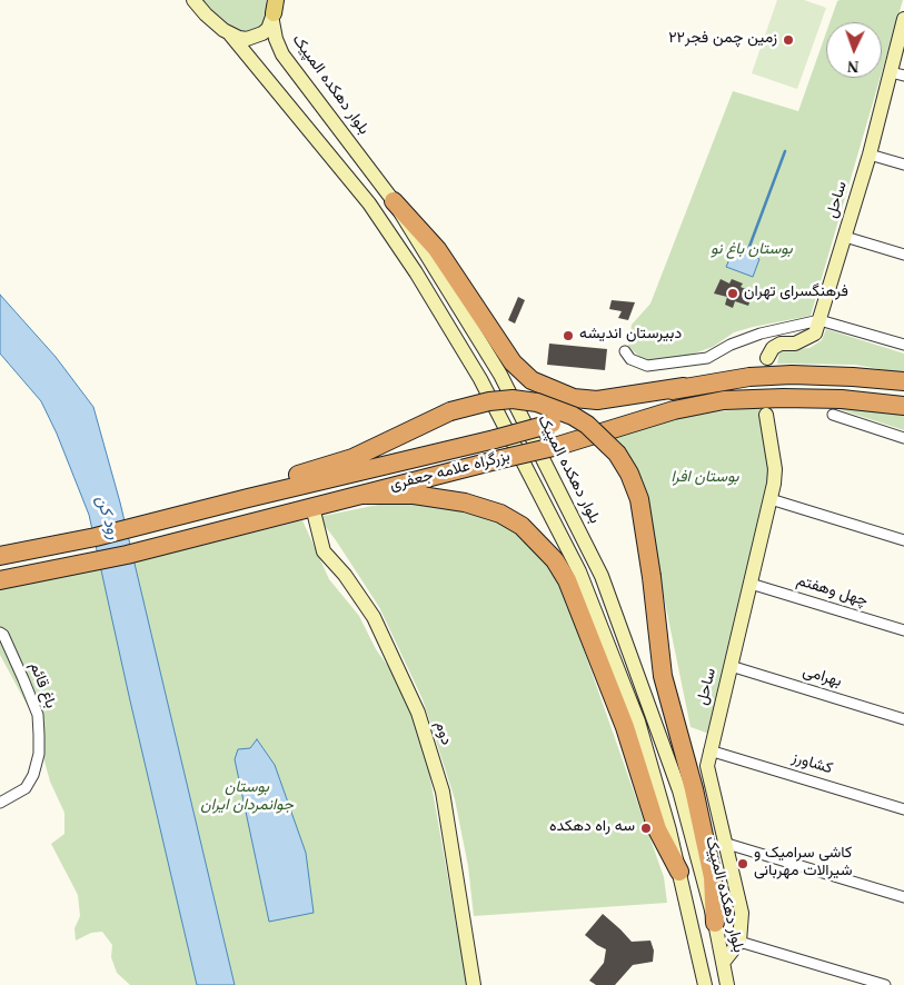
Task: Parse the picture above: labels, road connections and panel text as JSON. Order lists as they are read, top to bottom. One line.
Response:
{"streets":{"highway":["بزرگراه علامه جعفری"],"main road":["بلوار دهکده المپیک","ساحل","دوم"],"street":["چهل وهفتم","بهرامی","باغ قائم","کشاورز"]},"crossings":[["ساحل","چهل وهفتم"],["ساحل","بهرامی"],["ساحل","کشاورز"]],"water":["رود کن"],"parks":["بوستان باغ نو","بوستان افرا","بوستان جوانمردان ایران"],"places":["زمین چمن فجر۲۲","فرهنگسرای تهران","دبیرستان اندیشه","سه راه دهکده","کاشی سرامیک و شیرالات مهربانی"],"north":"bottom"}
